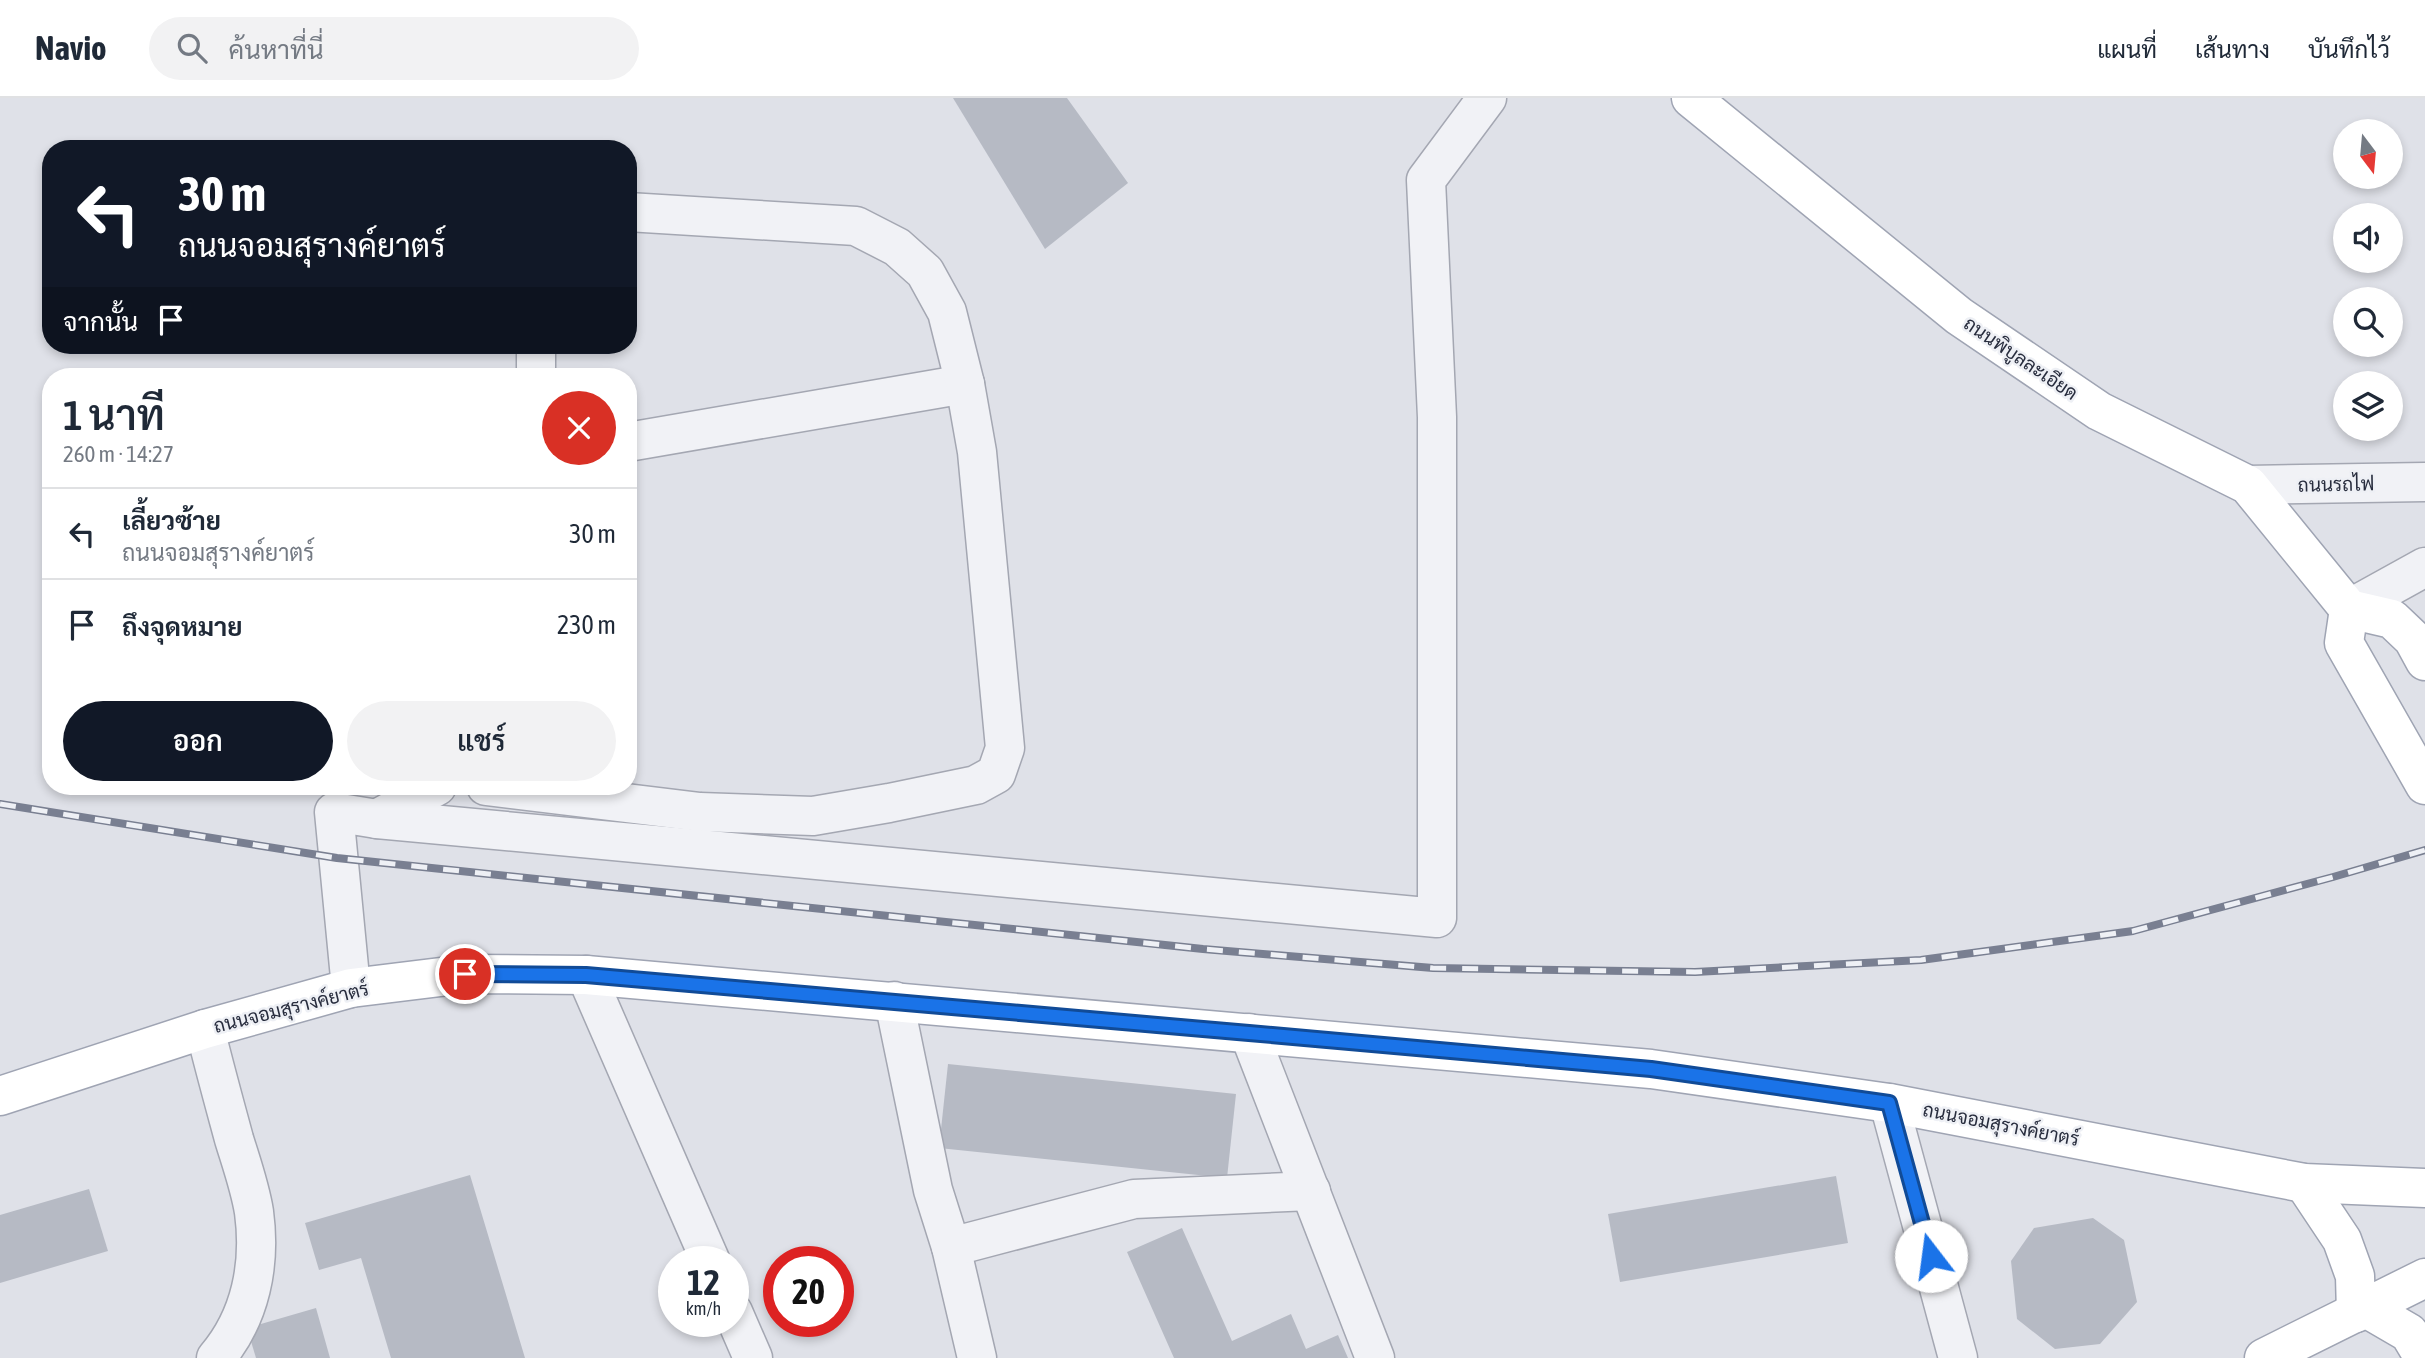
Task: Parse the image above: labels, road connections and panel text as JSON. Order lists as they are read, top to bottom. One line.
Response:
{"streets":{"main road":["ถนนพิบูลละเอียด","ถนนจอมสุรางค์ยาตร์"],"street":["ถนนรถไฟ"]},"crossings":[["ถนนพิบูลละเอียด","ถนนรถไฟ"]],"north":"bottom","page":{"header":"Navio","search":"ค้นหาที่นี่","nav":["แผนที่","เส้นทาง","บันทึกไว้"],"turn":["30 m","ถนนจอมสุรางค์ยาตร์"],"then":"จากนั้น","heading":["1 นาที","260 m · 14:27"],"list":[{"name":"เลี้ยวซ้าย","note":"ถนนจอมสุรางค์ยาตร์","value":"30 m"},{"name":"ถึงจุดหมาย","value":"230 m"}],"buttons":["ออก","แชร์"],"speed":"12 km/h","limit":"20"}}
